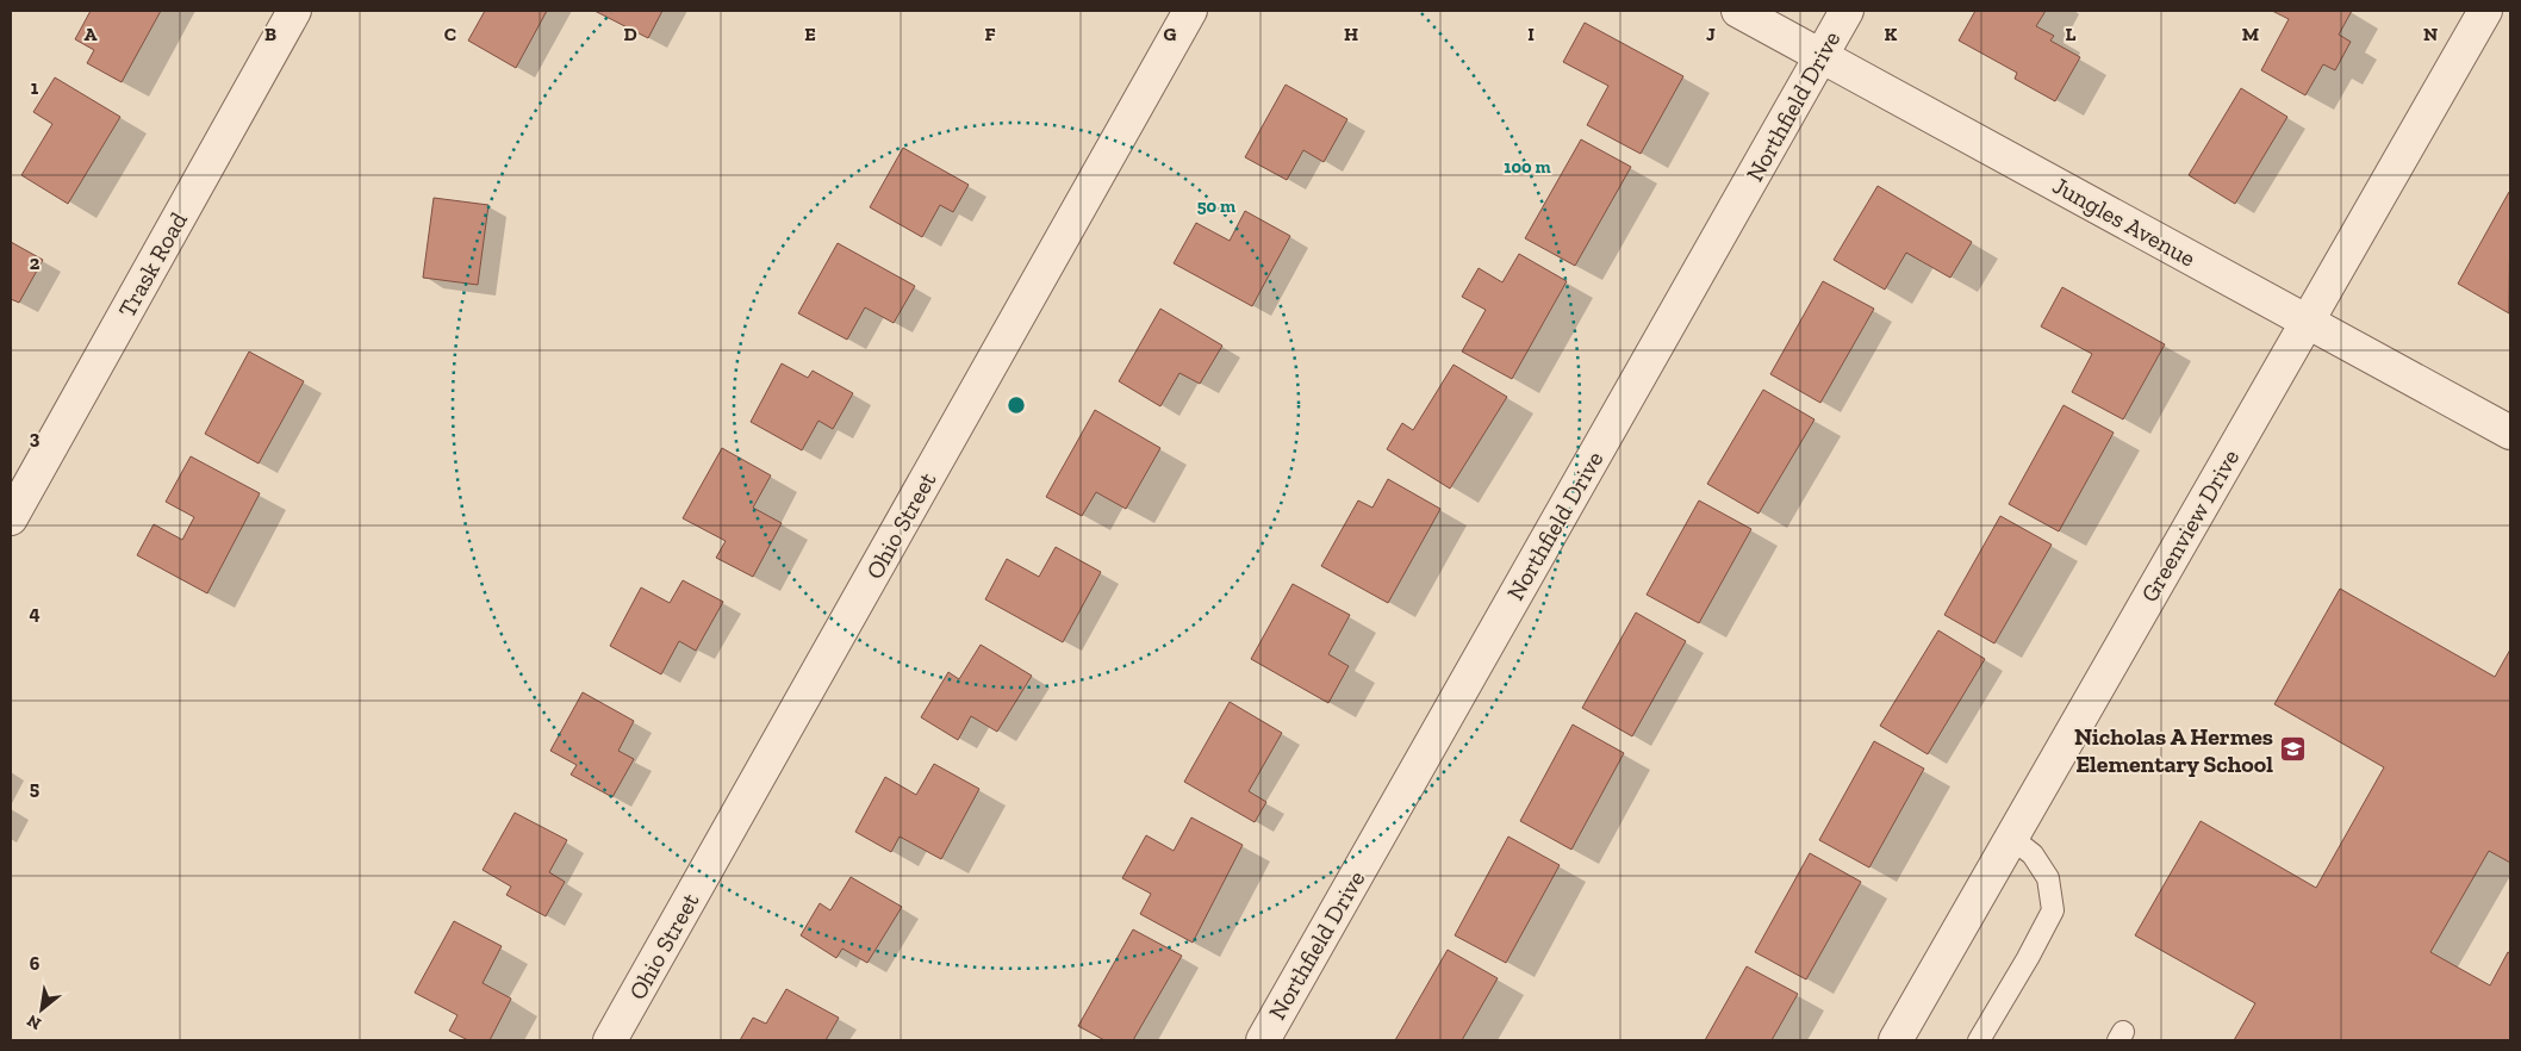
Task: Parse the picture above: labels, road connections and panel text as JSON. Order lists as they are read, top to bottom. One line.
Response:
{"streets":{"street":["Northfield Drive","Jungles Avenue","Trask Road","Ohio Street","Greenview Drive"]},"crossings":[["Northfield Drive","Jungles Avenue"],["Jungles Avenue","Greenview Drive"]],"places":{"school or university":["Nicholas A Hermes Elementary School"]},"north":"bottom left","grid":{"columns":["A","B","C","D","E","F","G","H","I","J","K","L","M","N"],"rows":["1","2","3","4","5","6"]},"rings":["100 m","50 m"]}
